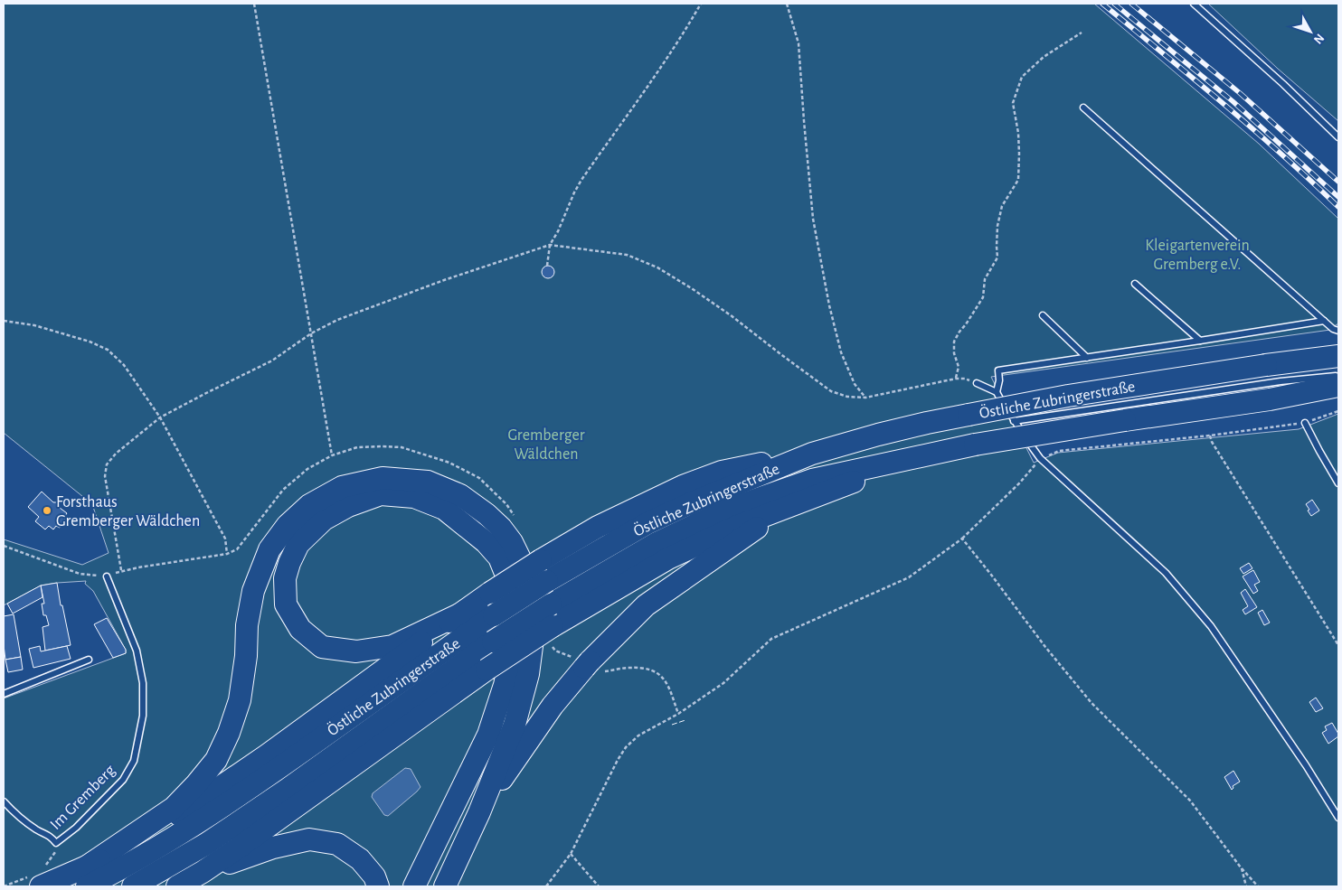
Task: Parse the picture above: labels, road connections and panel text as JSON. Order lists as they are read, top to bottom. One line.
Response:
{"streets":{"highway":["Östliche Zubringerstraße"],"lane":["Im Gremberg"]},"parks":["Kleigartenverein Gremberg e.V.","Gremberger Wäldchen"],"places":["Forsthaus Gremberger Wäldchen"],"north":"bottom right"}
